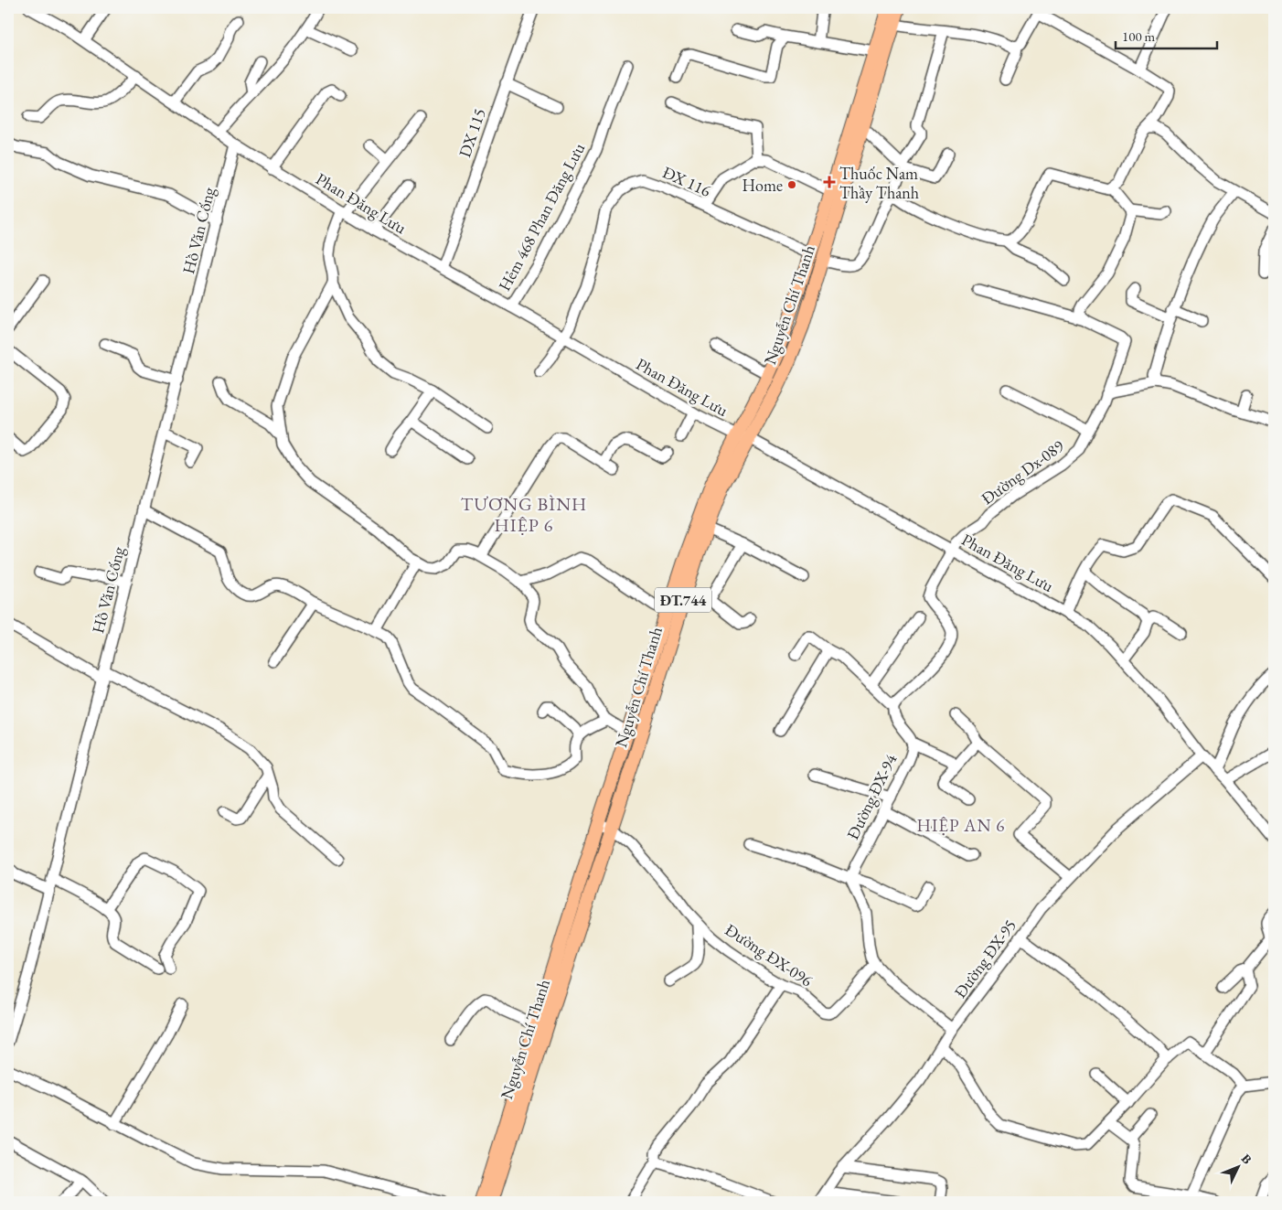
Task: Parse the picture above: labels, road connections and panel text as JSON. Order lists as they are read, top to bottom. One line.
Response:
{"streets":{"main road":["Nguyễn Chí Thanh","ĐT.744"],"street":["DX 115","ĐX 116","Phan Đăng Lưu","Hẻm 468 Phan Đăng Lưu","Hồ Văn Cống","Đường Dx-089","Đường ĐX-94","Đường ĐX-096","Đường ĐX-95"]},"crossings":[["DX 115","Phan Đăng Lưu"],["ĐX 116","Phan Đăng Lưu"],["ĐX 116","Nguyễn Chí Thanh"],["Phan Đăng Lưu","Hẻm 468 Phan Đăng Lưu"],["Phan Đăng Lưu","Hồ Văn Cống"],["Phan Đăng Lưu","Nguyễn Chí Thanh"],["Phan Đăng Lưu","Đường Dx-089"],["Phan Đăng Lưu","Đường ĐX-95"],["Nguyễn Chí Thanh","Đường ĐX-096"]],"districts":["TƯƠNG BÌNH HIỆP 6","HIỆP AN 6"],"places":{"health":["Thuốc Nam Thầy Thanh"],"other":["Home"]},"scale_bar":"100 m","north":"top right"}
